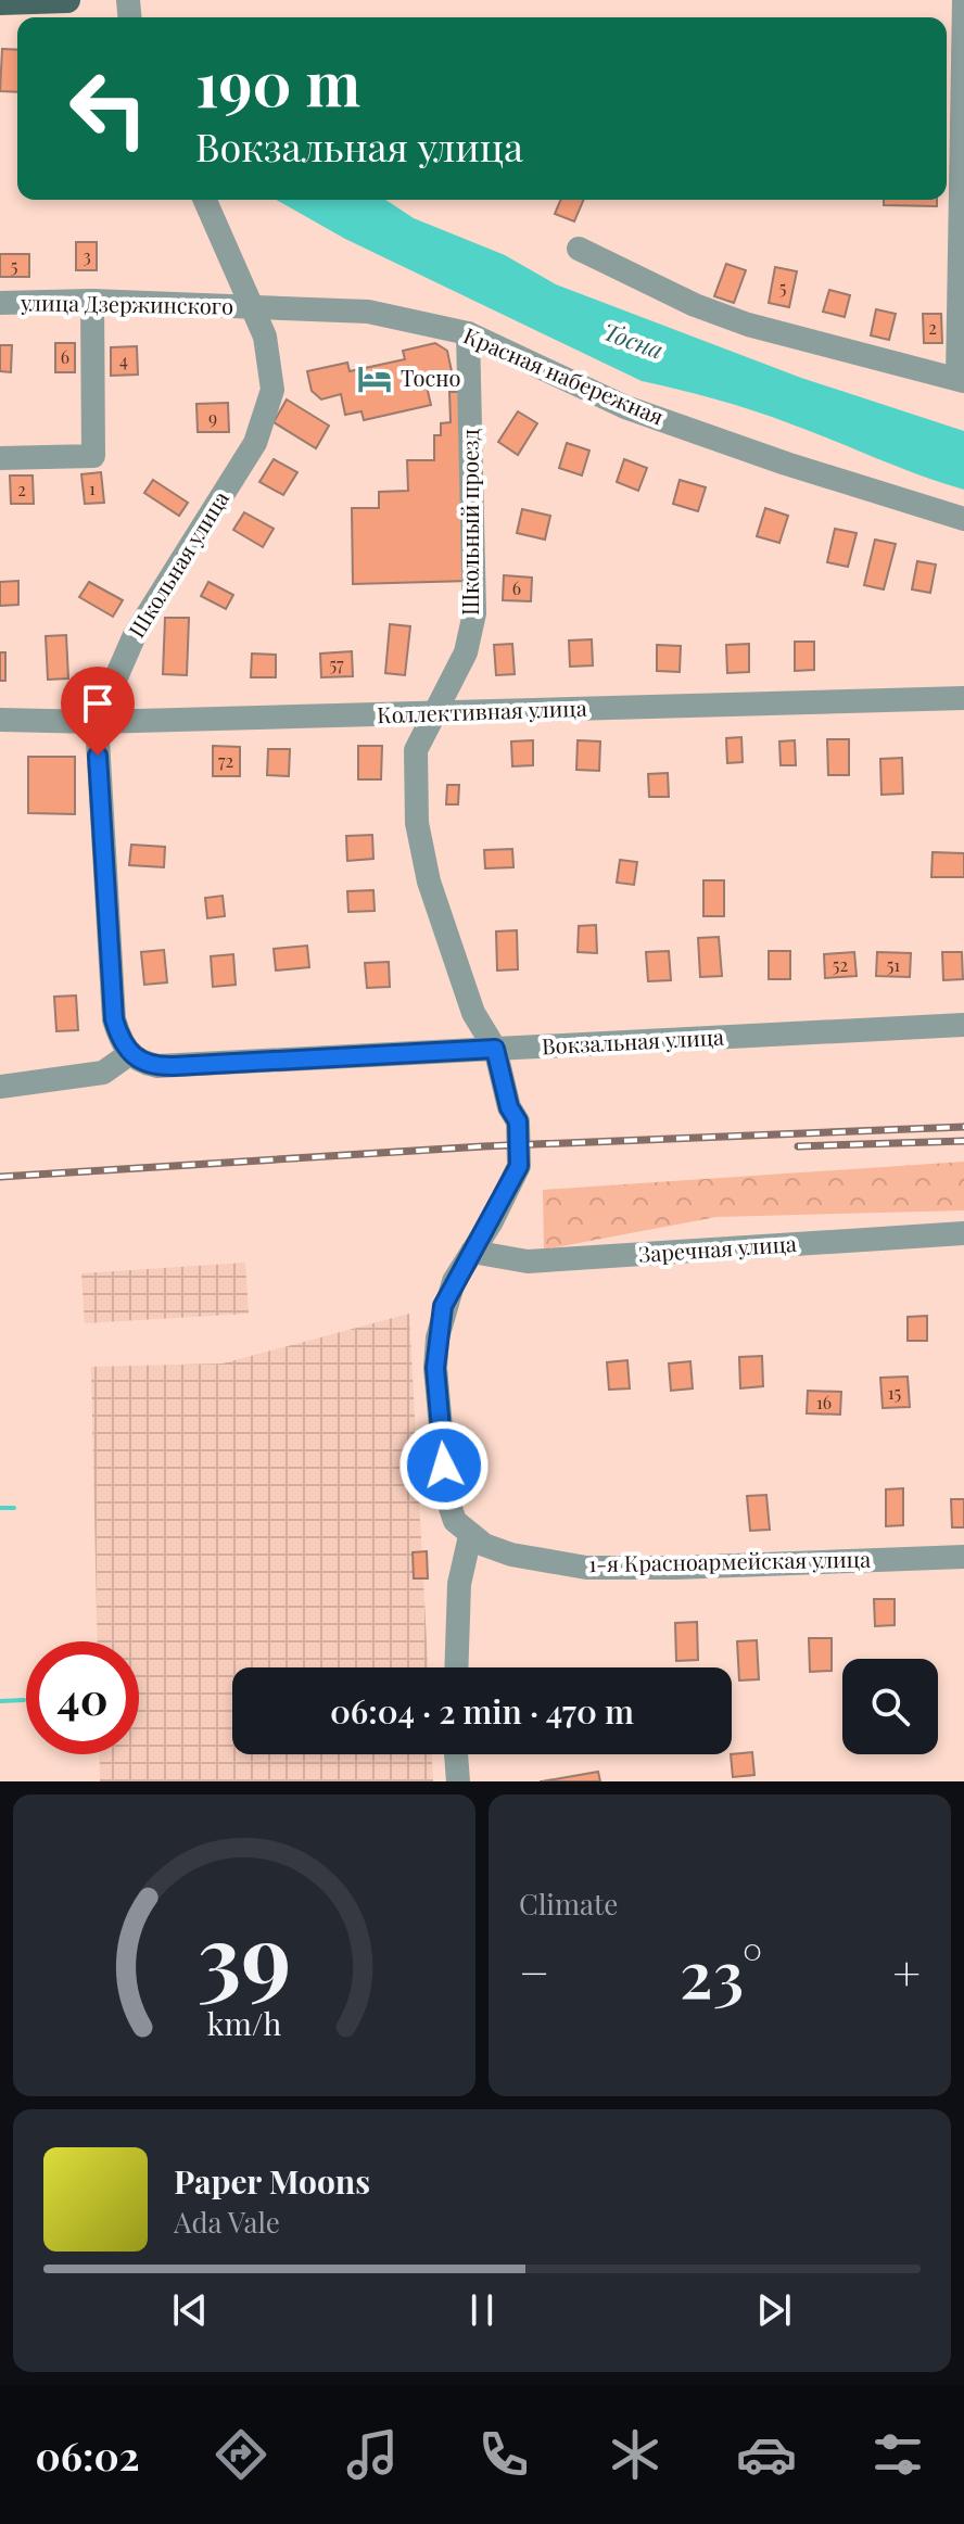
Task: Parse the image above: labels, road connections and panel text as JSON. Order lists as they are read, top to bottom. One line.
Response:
{"streets":{"street":["улица Дзержинского","Красная набережная","Школьный проезд","Школьная улица","Коллективная улица","Вокзальная улица","Заречная улица","1-я Красноармейская улица"]},"crossings":[["улица Дзержинского","Красная набережная"],["улица Дзержинского","Школьная улица"],["Красная набережная","Школьный проезд"],["Красная набережная","Школьная улица"],["Школьный проезд","Коллективная улица"],["Школьный проезд","Вокзальная улица"],["Школьный проезд","Заречная улица"],["Школьная улица","Коллективная улица"],["Школьная улица","Вокзальная улица"]],"water":["Тосна"],"places":{"hotel":["Тосно"]},"house_numbers":["3","5","5","2","6","4","9","1","2","6","57","72","52","51","15","16"],"page":{"turn":["190 m","Вокзальная улица"],"limit":"40","trip":"06:04 · 2 min · 470 m","tile":"Climate","heat":["−","23°","+"],"song":["Paper Moons","Ada Vale"],"tabs":"06:02","gauge":["39","km/h"]}}
